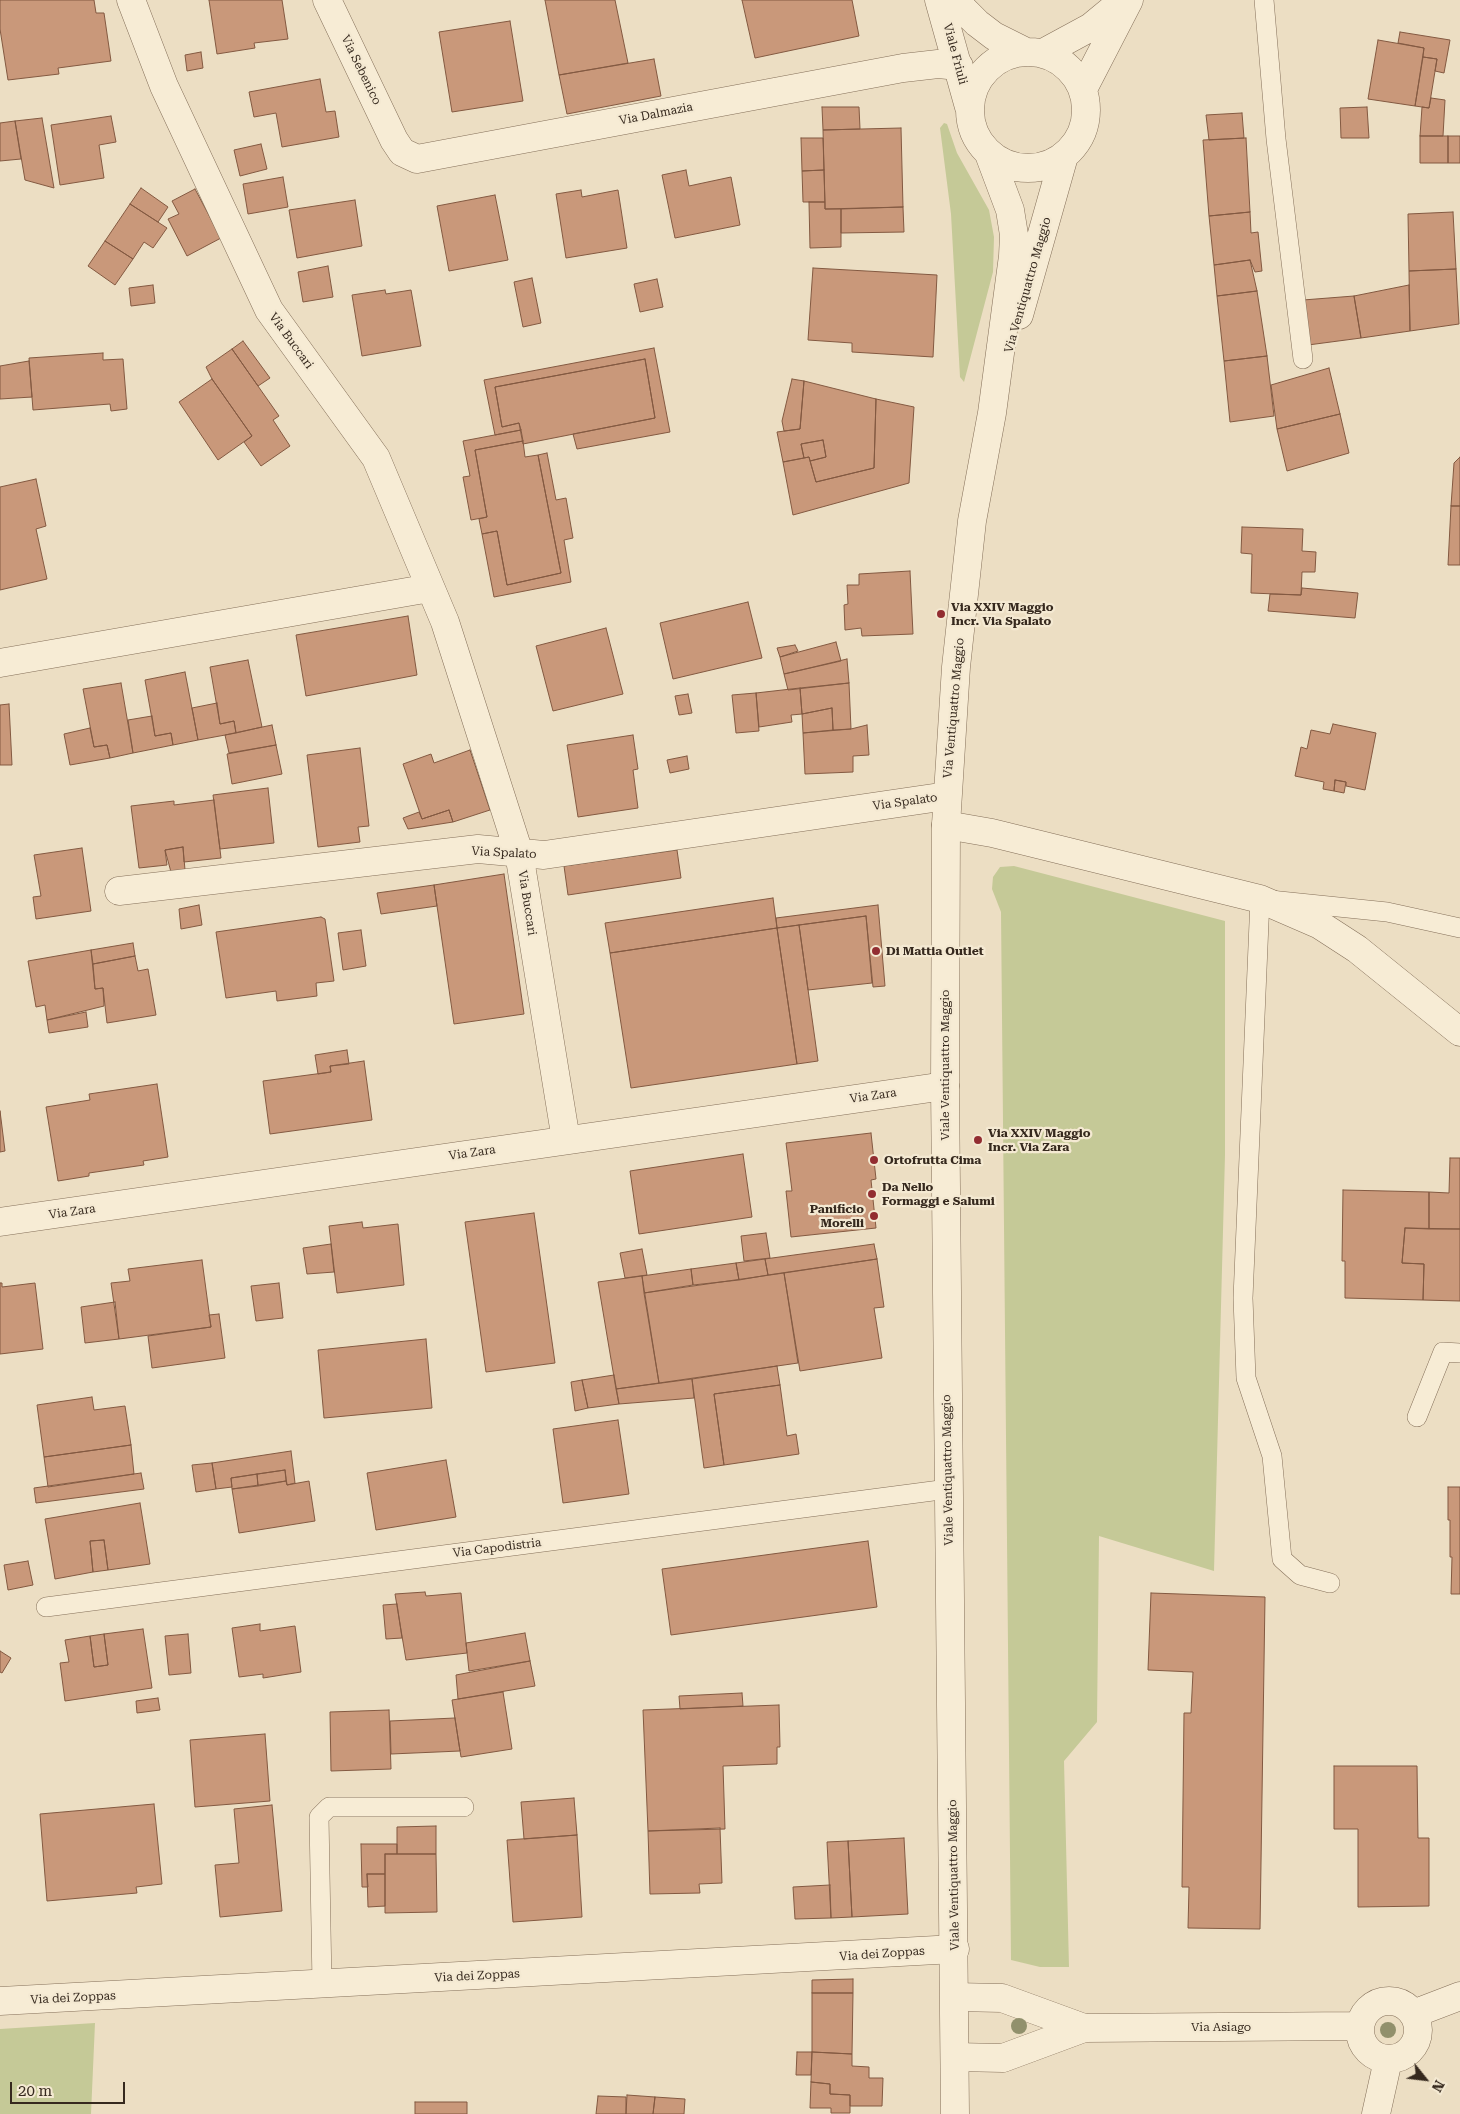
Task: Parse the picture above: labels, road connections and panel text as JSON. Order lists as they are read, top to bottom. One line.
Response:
{"streets":{"street":["Viale Friuli","Via Sebenico","Via Dalmazia","Via Ventiquattro Maggio","Via Buccari","Via Spalato","Viale Ventiquattro Maggio","Via Zara","Via dei Zoppas","Via Asiago"],"lane":["Via Capodistria"]},"crossings":[["Viale Friuli","Via Dalmazia"],["Viale Friuli","Via Ventiquattro Maggio"],["Via Sebenico","Via Dalmazia"],["Via Ventiquattro Maggio","Via Spalato"],["Via Ventiquattro Maggio","Viale Ventiquattro Maggio"],["Via Buccari","Via Spalato"],["Via Buccari","Via Zara"],["Viale Ventiquattro Maggio","Via Zara"],["Viale Ventiquattro Maggio","Via Capodistria"],["Viale Ventiquattro Maggio","Via dei Zoppas"],["Viale Ventiquattro Maggio","Via Asiago"]],"places":["Via XXIV Maggio Incr. Via Spalato","Di Mattia Outlet","Via XXIV Maggio Incr. Via Zara","Ortofrutta Cima","Da Nello Formaggi e Salumi","Panificio Morelli"],"scale_bar":"20 m","north":"bottom right"}
